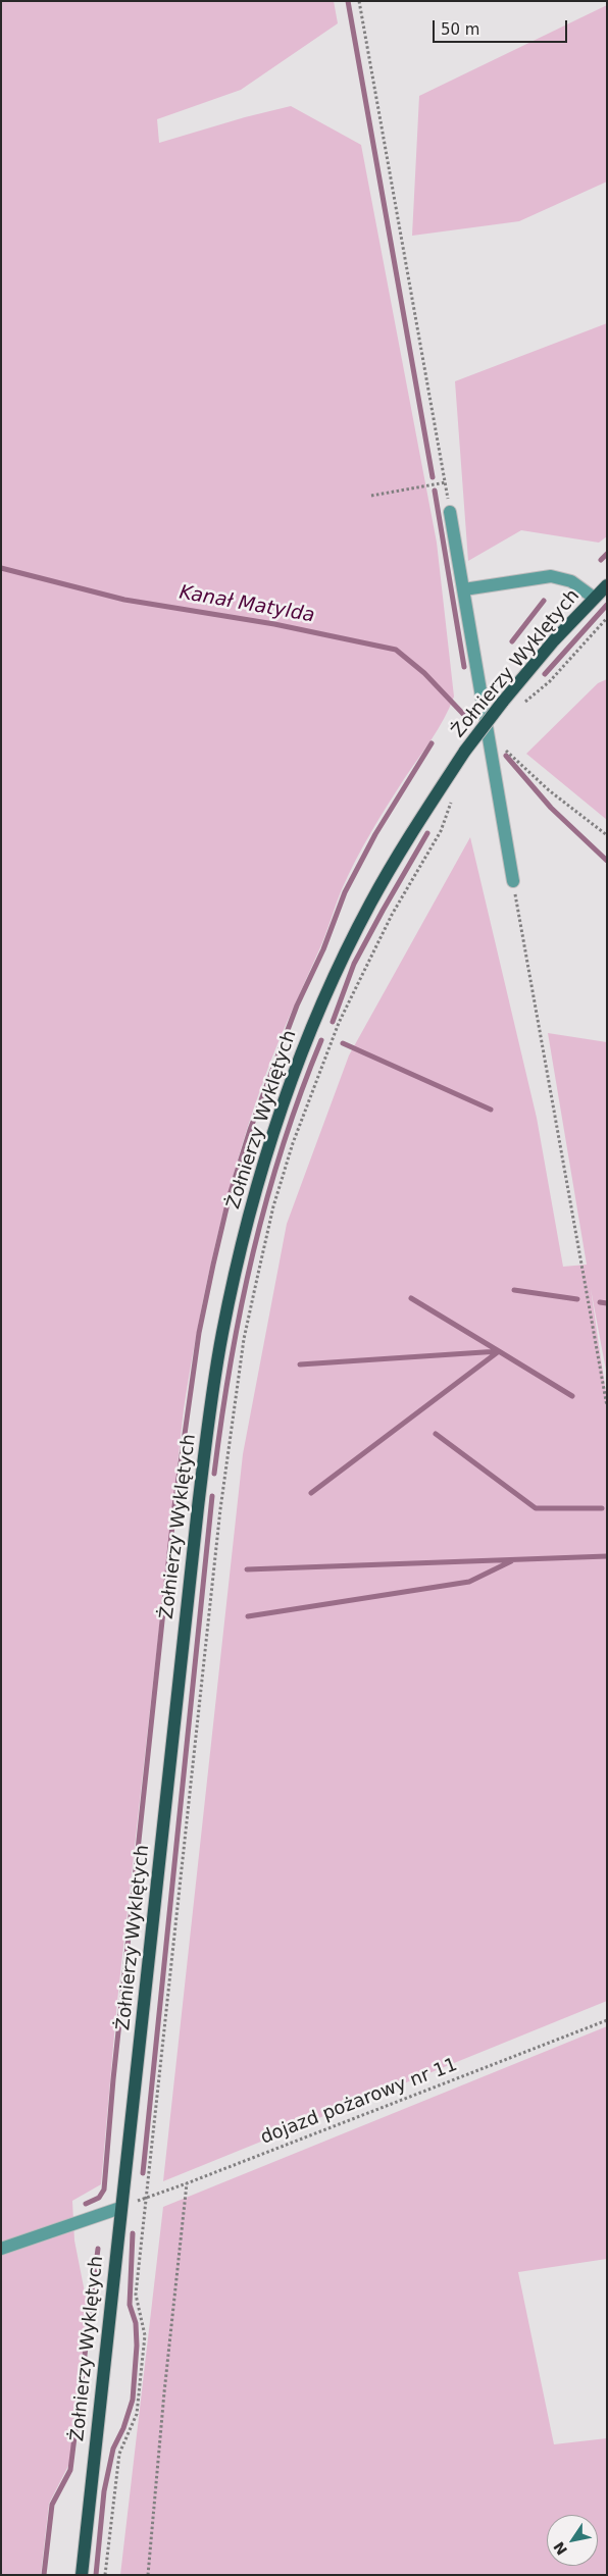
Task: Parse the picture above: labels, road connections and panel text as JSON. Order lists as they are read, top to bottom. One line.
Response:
{"streets":{"main road":["Żołnierzy Wyklętych"],"path":["dojazd pożarowy nr 11"]},"crossings":[["Żołnierzy Wyklętych","dojazd pożarowy nr 11"]],"water":["Kanał Matylda"],"scale_bar":"50 m","north":"bottom left"}
